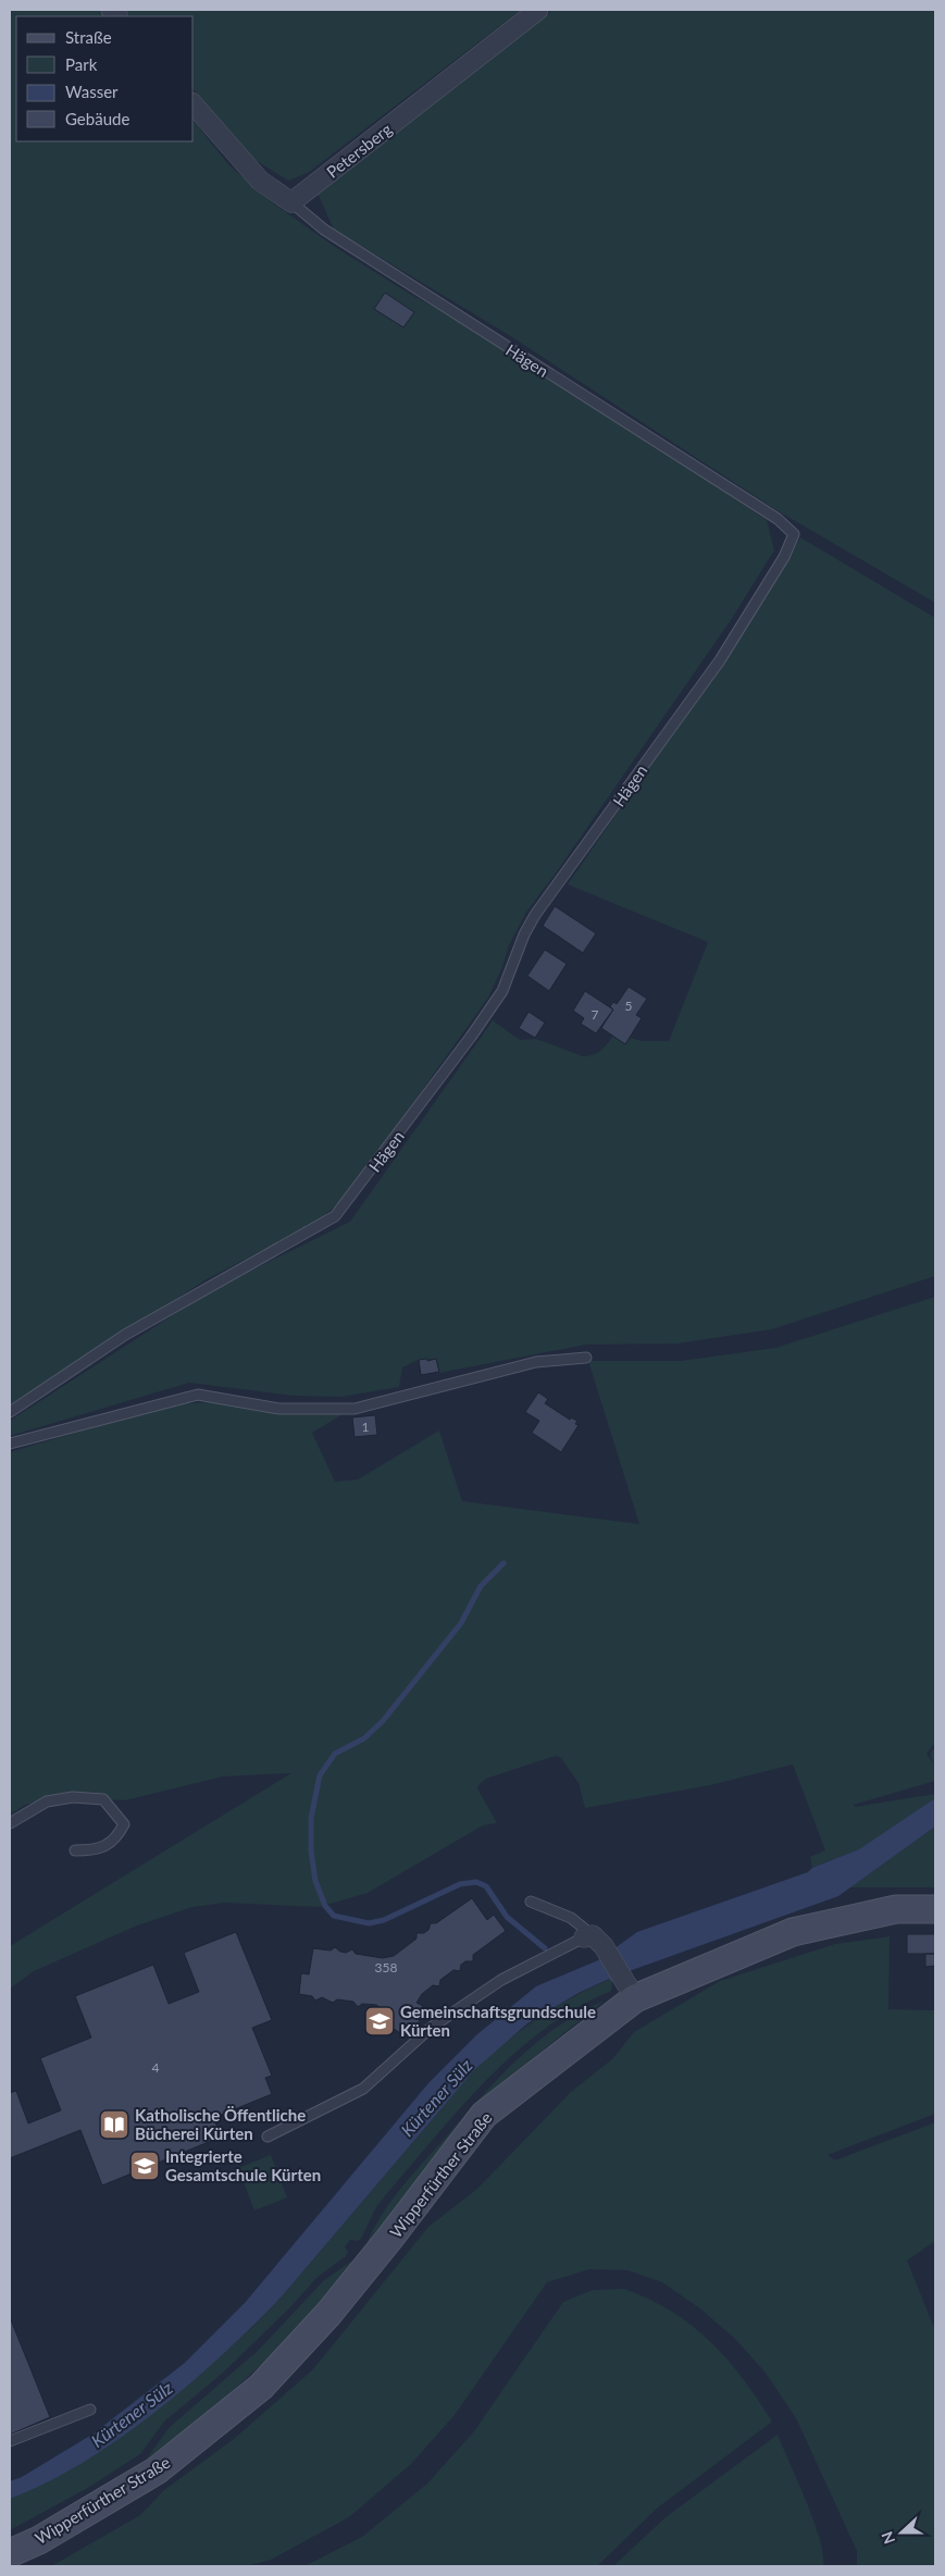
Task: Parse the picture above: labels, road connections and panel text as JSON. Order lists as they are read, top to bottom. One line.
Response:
{"streets":{"main road":["Wipperfürther Straße"],"street":["Petersberg"],"lane":["Hägen"]},"crossings":[["Petersberg","Hägen"]],"water":["Kürtener Sülz"],"places":{"school or university":["Gemeinschaftsgrundschule Kürten","Integrierte Gesamtschule Kürten"],"library":["Katholische Öffentliche Bücherei Kürten"]},"house_numbers":["5","7","1","358","4"],"legend":["Straße","Park","Wasser","Gebäude"],"north":"left"}
